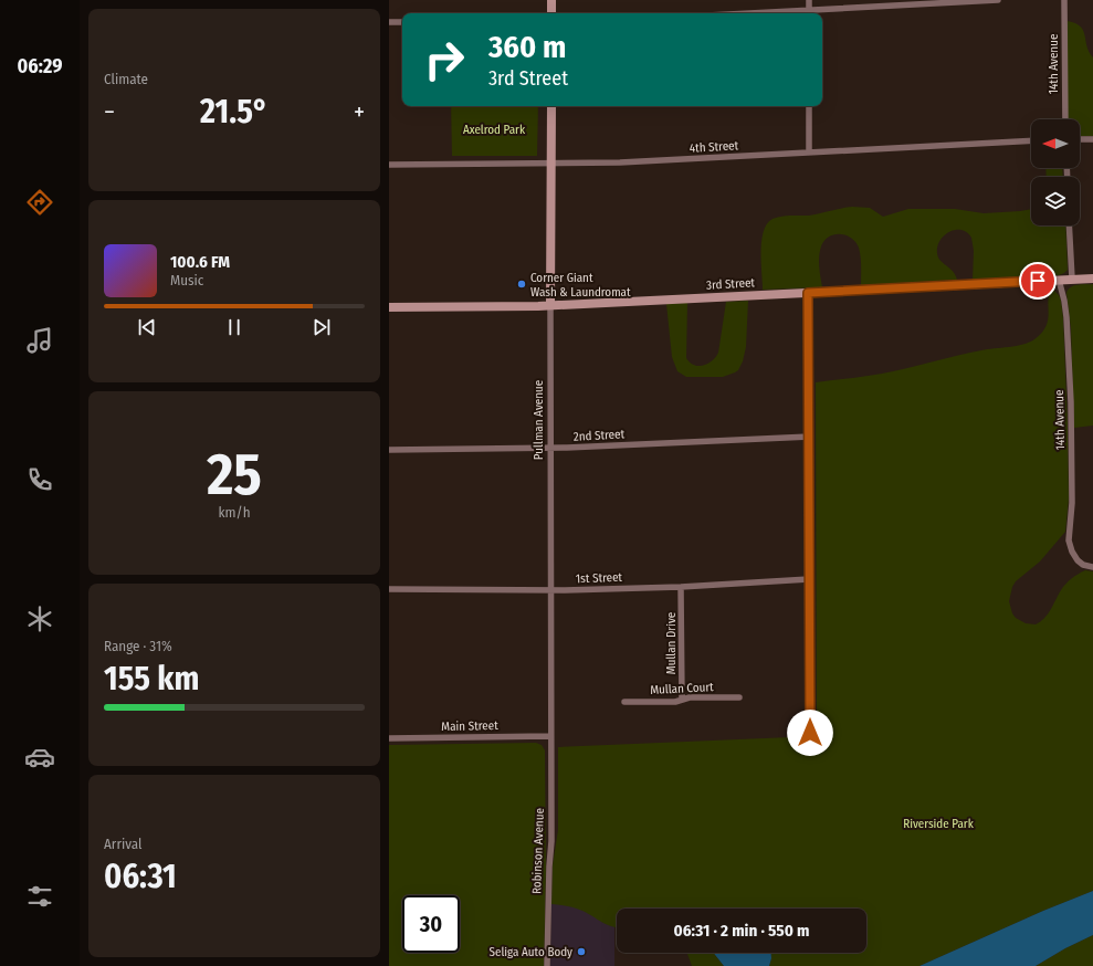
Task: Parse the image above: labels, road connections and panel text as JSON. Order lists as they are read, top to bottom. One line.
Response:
{"streets":{"street":["14th Avenue","4th Street","3rd Street","Pullman Avenue","2nd Street","1st Street","Mullan Drive","Mullan Court","Main Street","Robinson Avenue"]},"crossings":[["14th Avenue","3rd Street"],["4th Street","Pullman Avenue"],["3rd Street","Pullman Avenue"],["Pullman Avenue","2nd Street"],["Pullman Avenue","1st Street"],["Pullman Avenue","Main Street"],["Pullman Avenue","Robinson Avenue"],["1st Street","Mullan Drive"],["Mullan Drive","Mullan Court"],["Main Street","Robinson Avenue"]],"parks":["Axelrod Park","Riverside Park"],"places":["Corner Giant Wash & Laundromat","Seliga Auto Body"],"north":"left","page":{"tabs":"06:29","tile":["Climate",["25","km/h"],["Range · 31%","155 km"],["Arrival","06:31"]],"turn":["360 m","3rd Street"],"heat":["−","21.5°","+"],"song":["100.6 FM","Music"],"limit":"30","trip":"06:31 · 2 min · 550 m"}}
